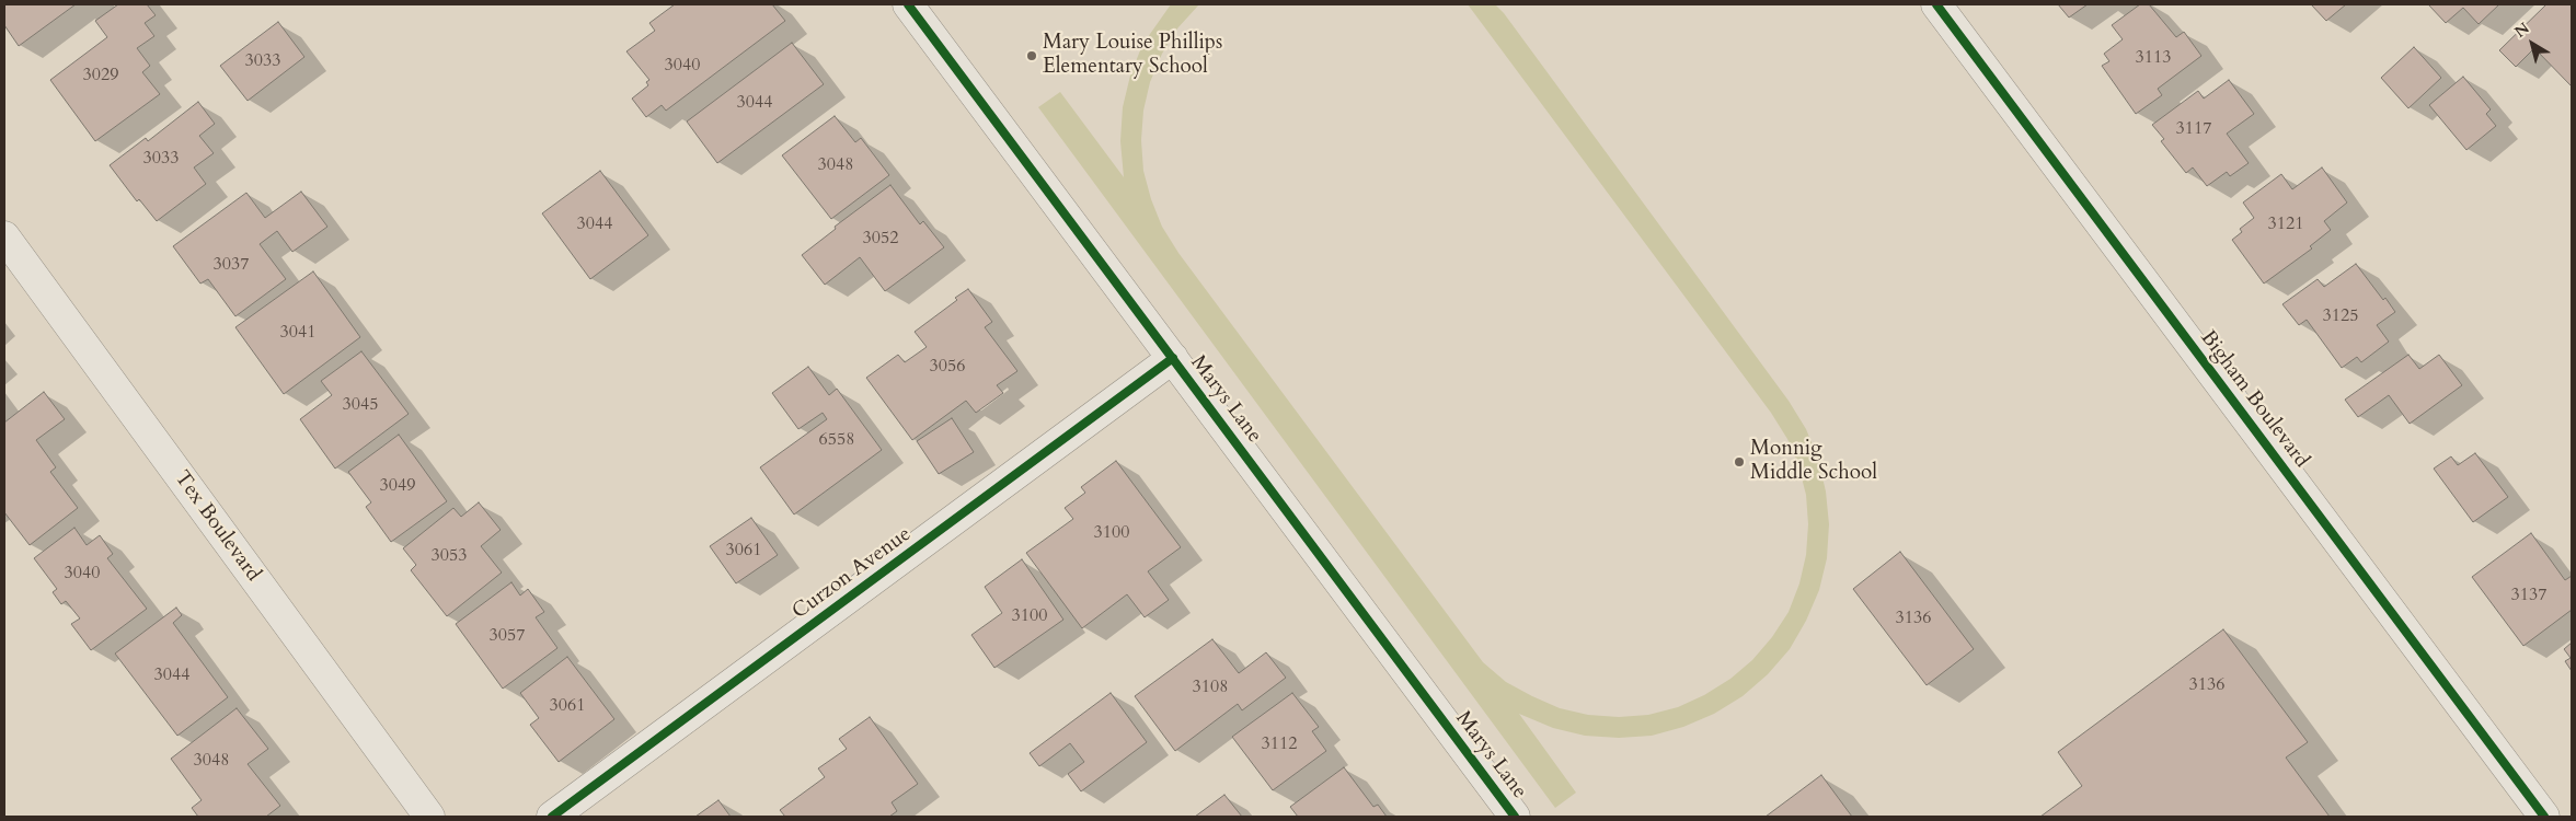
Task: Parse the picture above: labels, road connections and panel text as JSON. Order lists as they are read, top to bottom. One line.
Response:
{"streets":{"street":["Marys Lane","Bigham Boulevard","Tex Boulevard","Curzon Avenue"]},"crossings":[["Marys Lane","Curzon Avenue"]],"places":["Mary Louise Phillips Elementary School","Monnig Middle School"],"house_numbers":["3113","3033","3040","3029","3044","3117","3033","3048","3044","3121","3052","3037","3125","3041","3056","3045","6558","3049","3100","3061","3053","3040","3137","3100","3136","3057","3044","3136","3108","3061","3112","3048"],"north":"top left"}
